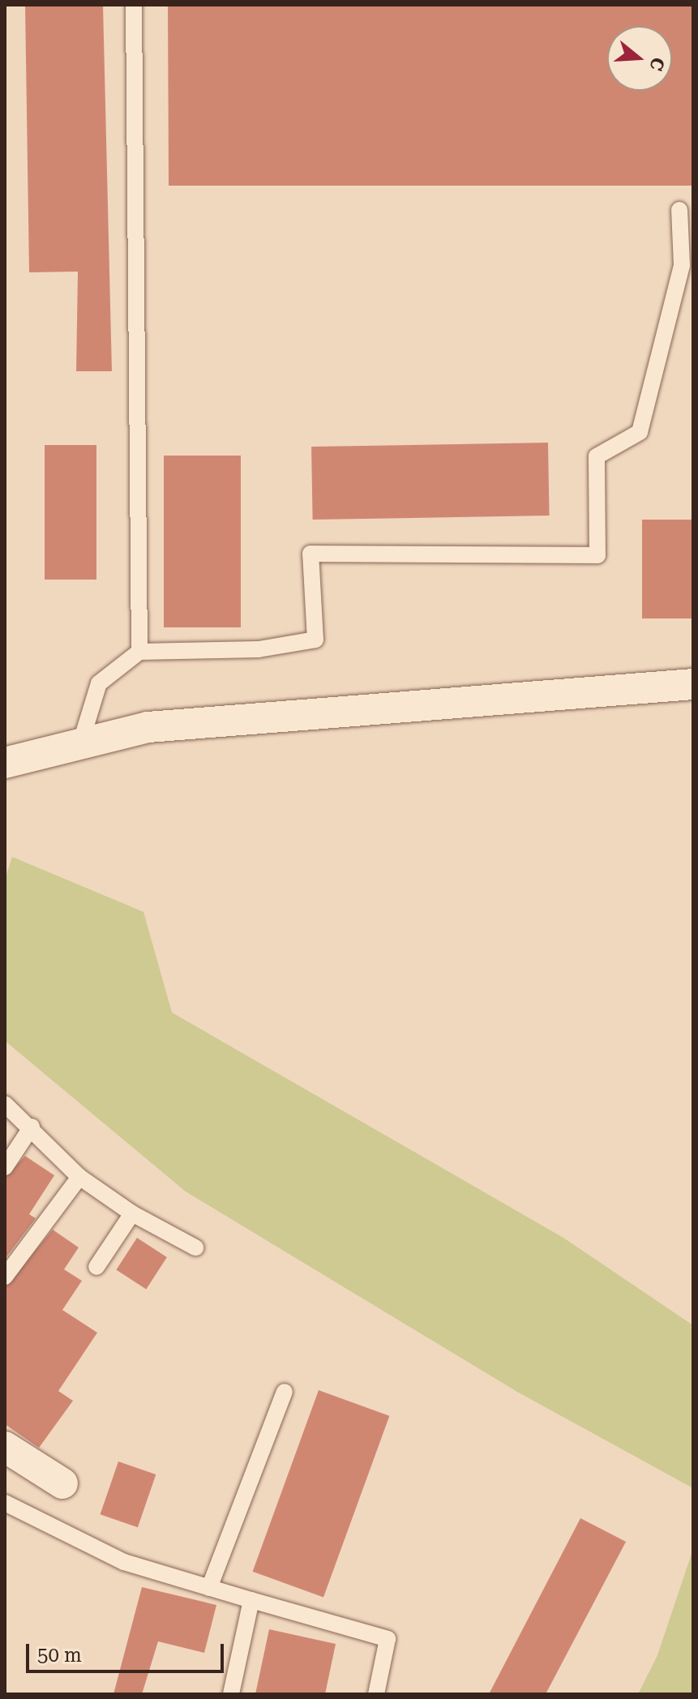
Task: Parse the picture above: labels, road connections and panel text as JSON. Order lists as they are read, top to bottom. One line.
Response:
{"scale_bar":"50 m","north":"right"}
